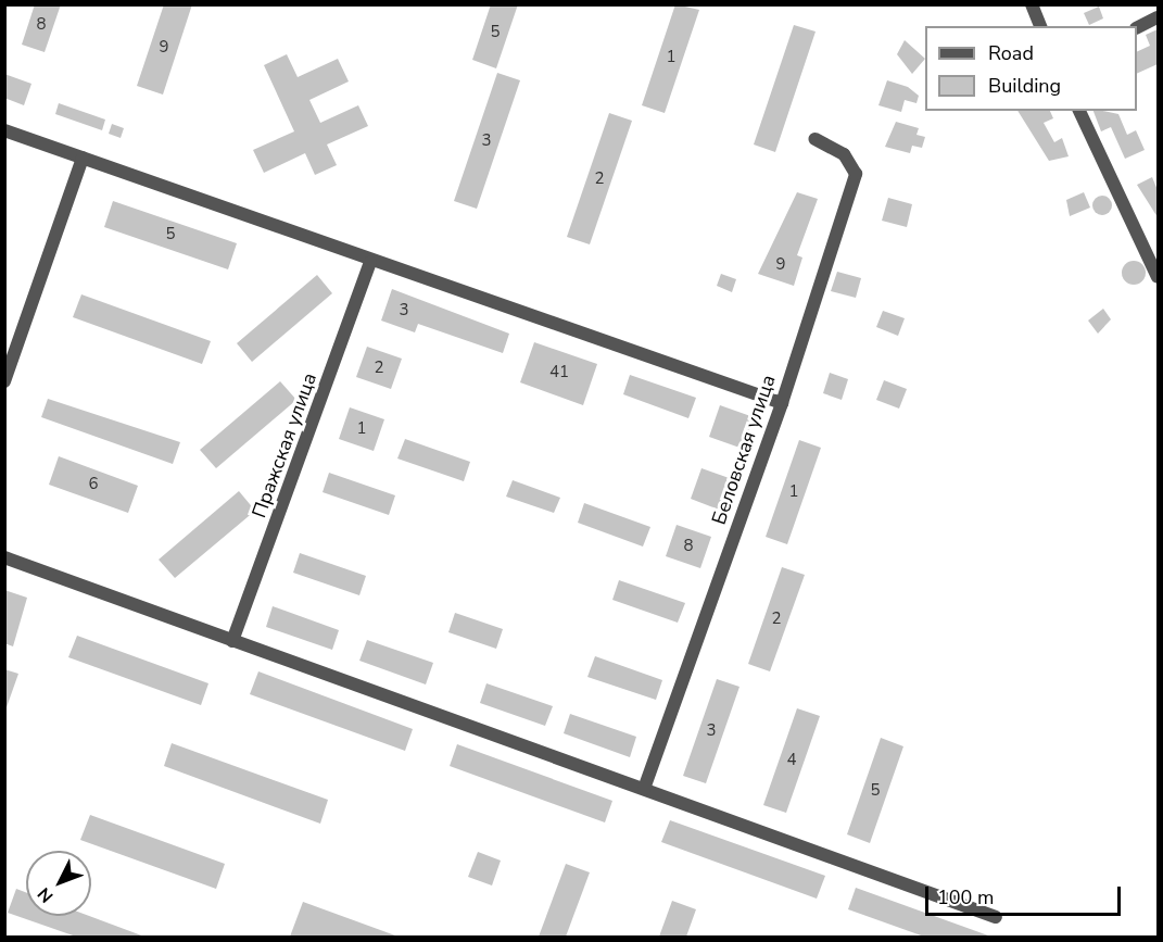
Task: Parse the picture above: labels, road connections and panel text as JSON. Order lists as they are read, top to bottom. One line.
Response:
{"streets":{"street":["Пражская улица","Беловская улица"]},"house_numbers":["8","5","9","1","3","2","5","9","3","2","41","1","6","1","8","2","3","4","5"],"legend":["Road","Building"],"scale_bar":"100 m","north":"bottom left"}
